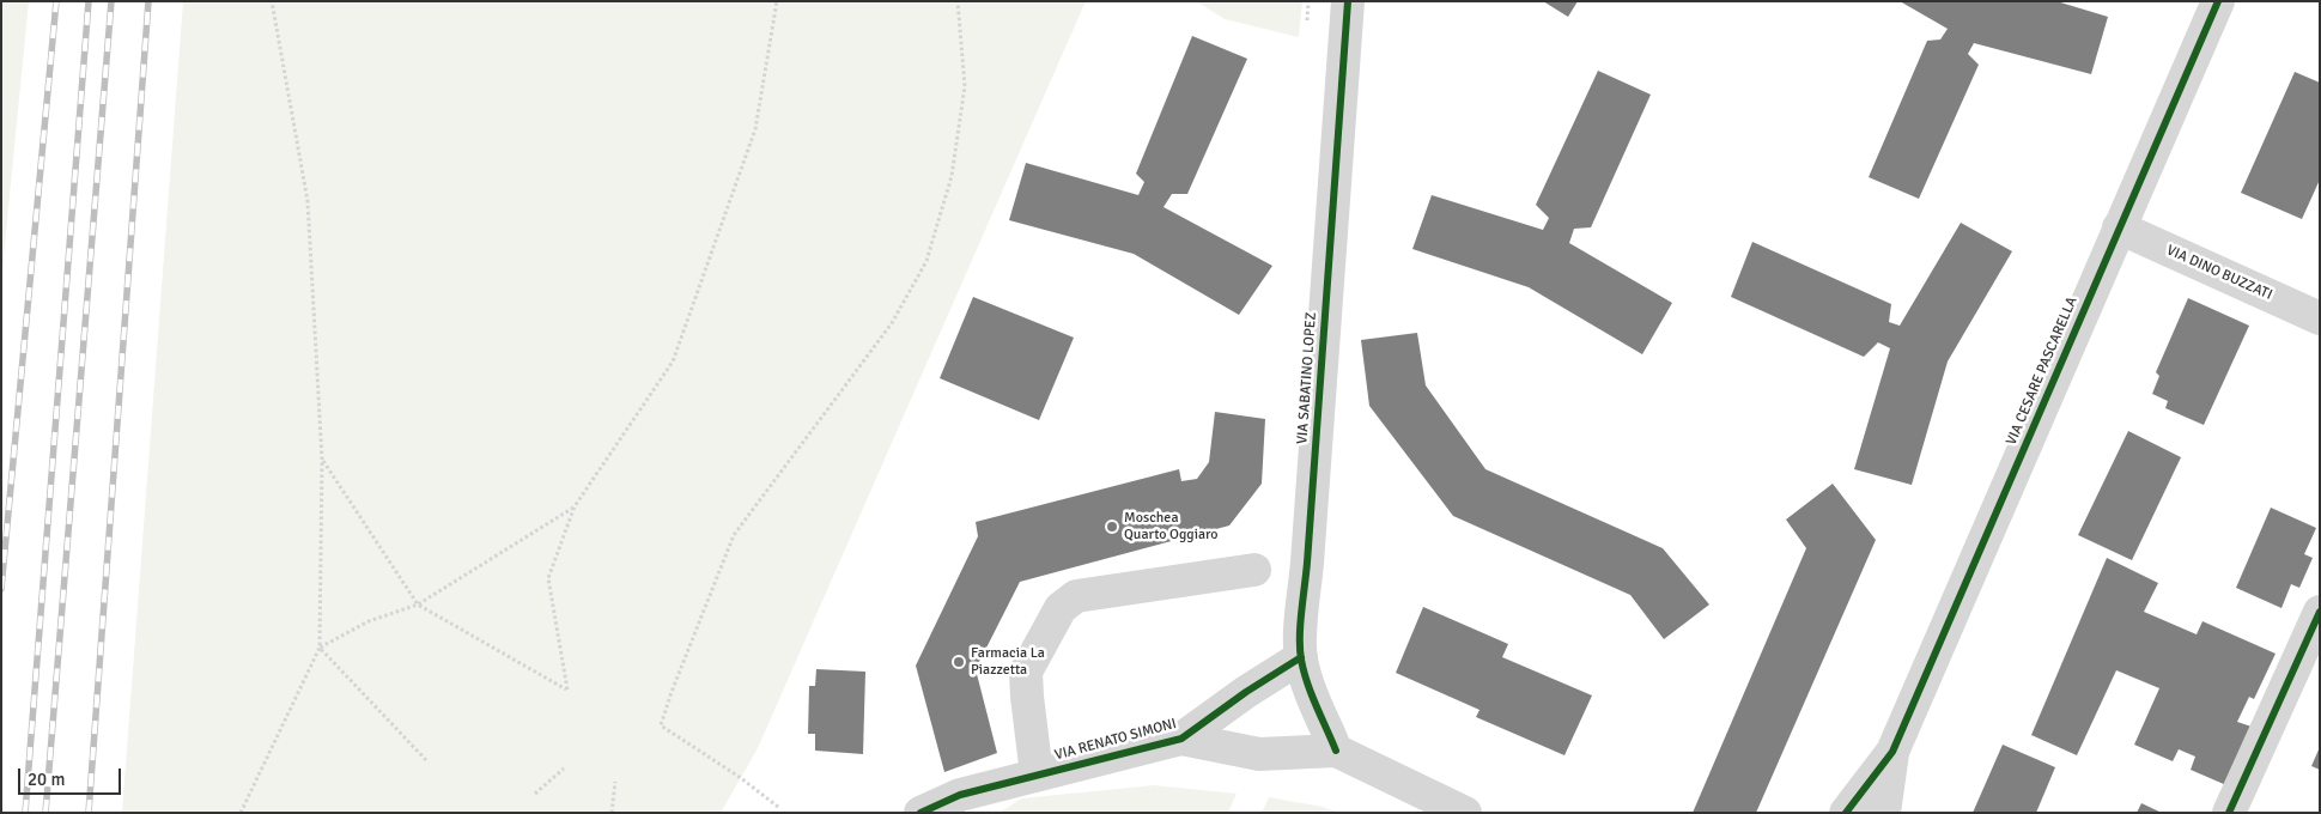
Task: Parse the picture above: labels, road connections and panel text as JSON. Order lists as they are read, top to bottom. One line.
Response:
{"streets":{"street":["VIA DINO BUZZATI","VIA CESARE PASCARELLA","VIA SABATINO LOPEZ","VIA RENATO SIMONI"]},"crossings":[["VIA DINO BUZZATI","VIA CESARE PASCARELLA"],["VIA SABATINO LOPEZ","VIA RENATO SIMONI"]],"places":["Moschea Quarto Oggiaro","Farmacia La Piazzetta"],"scale_bar":"20 m"}
